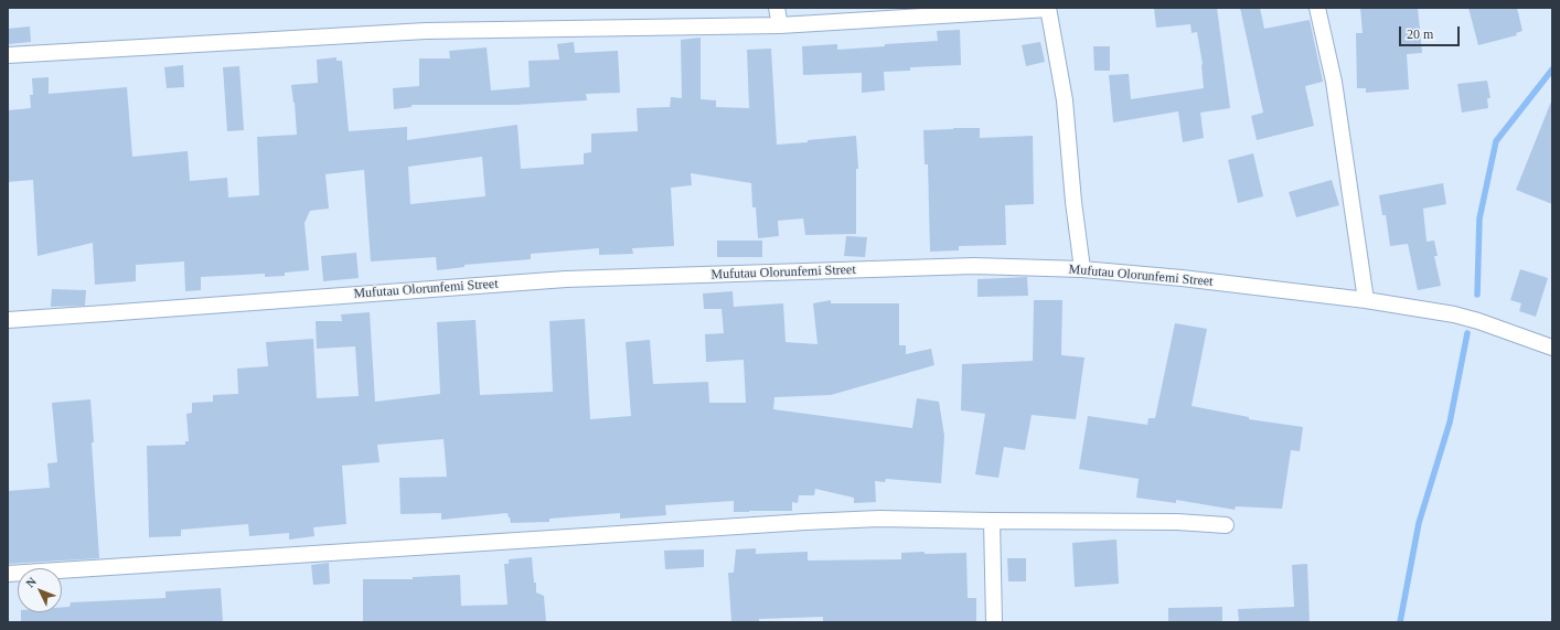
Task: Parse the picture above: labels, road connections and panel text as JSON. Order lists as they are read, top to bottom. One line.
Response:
{"streets":{"street":["Mufutau Olorunfemi Street"]},"scale_bar":"20 m","north":"top left"}
